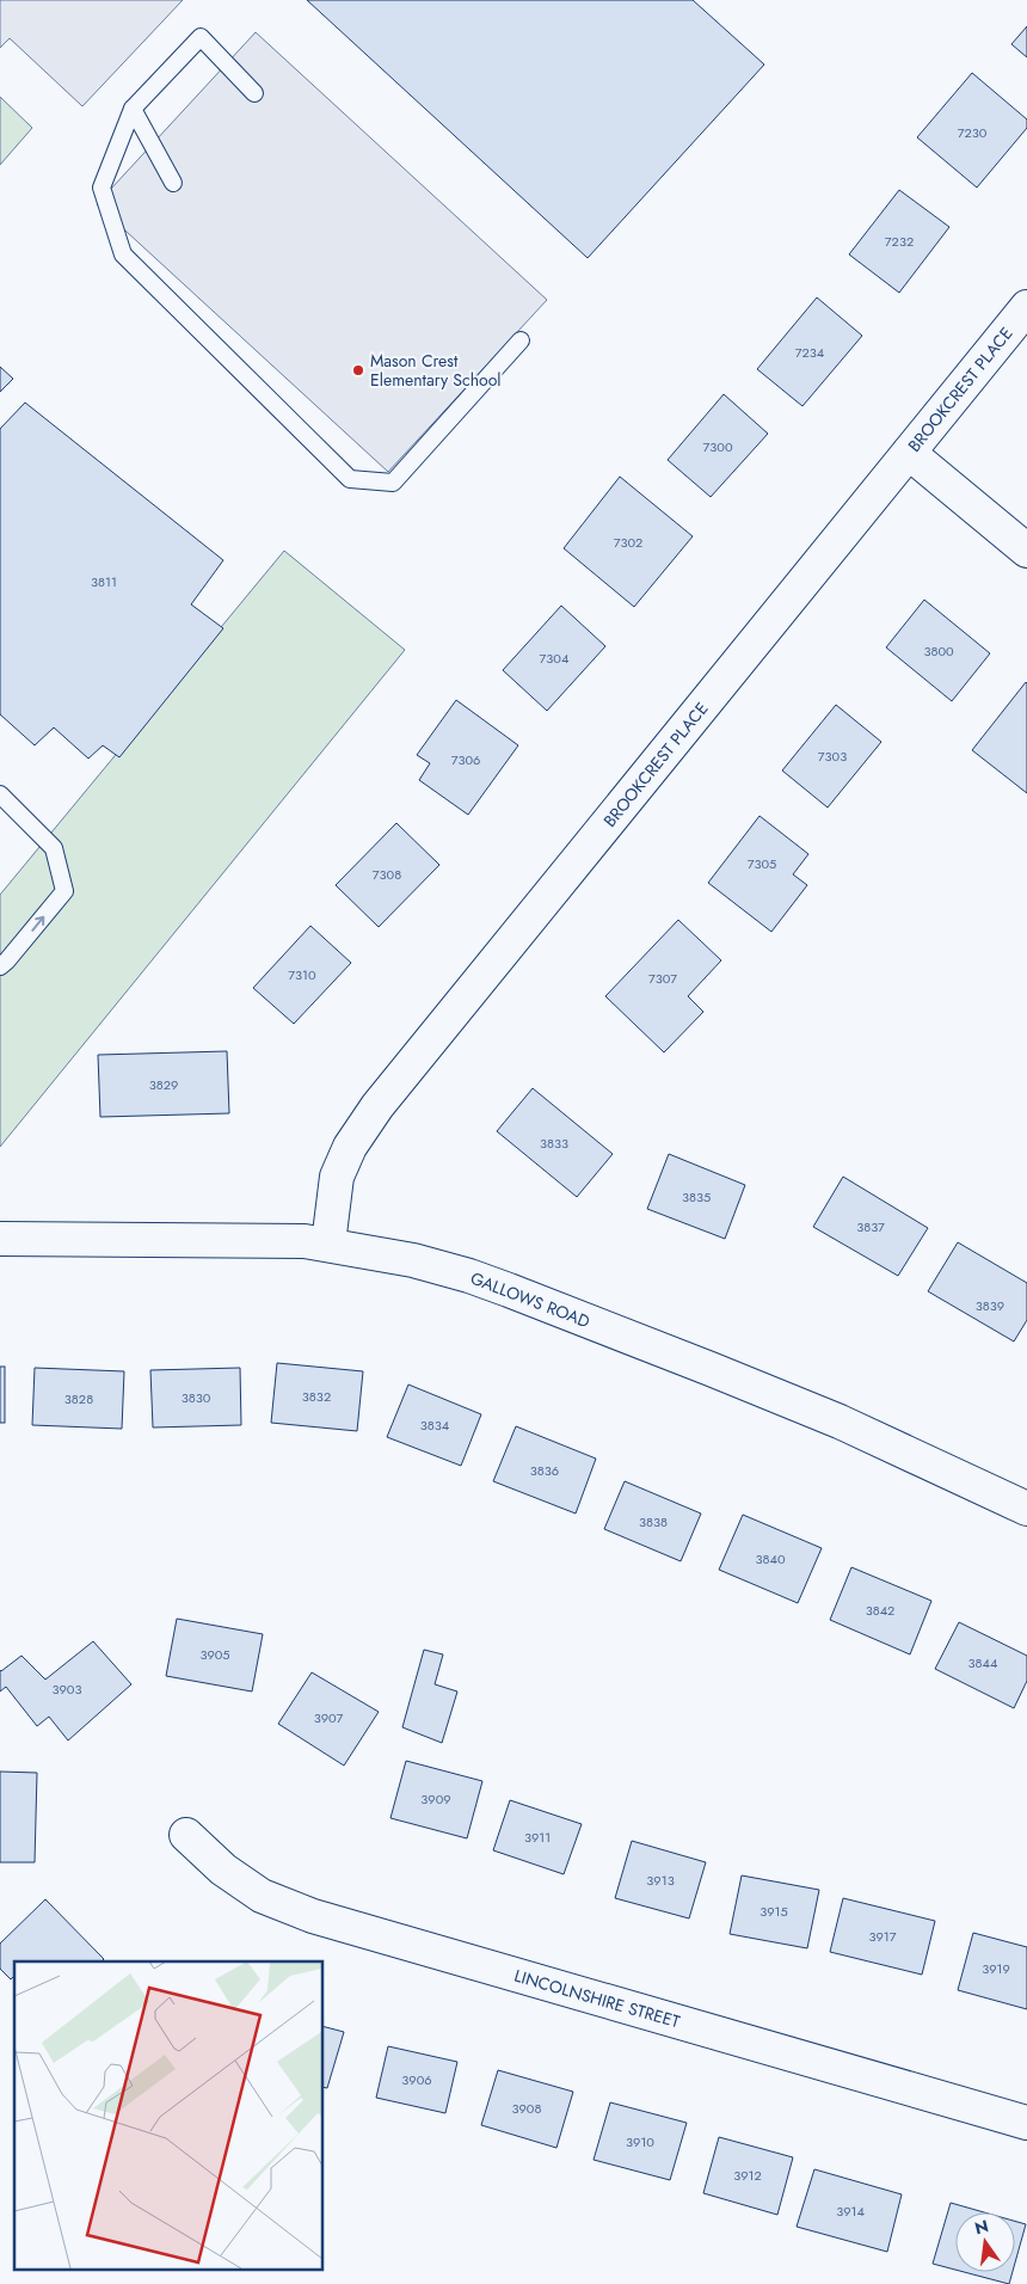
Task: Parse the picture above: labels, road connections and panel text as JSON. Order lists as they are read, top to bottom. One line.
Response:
{"streets":{"street":["BROOKCREST PLACE","GALLOWS ROAD","LINCOLNSHIRE STREET"]},"crossings":[["BROOKCREST PLACE","GALLOWS ROAD"]],"places":["Mason Crest Elementary School"],"house_numbers":["7230","7232","7234","7300","7302","3811","3800","7304","7303","7306","7305","7308","7310","7307","3829","3833","3835","3837","3839","3832","3830","3828","3834","3836","3838","3840","3842","3905","3844","3903","3907","3909","3911","3913","3915","3917","3919","3906","3908","3910","3912","3914"],"north":"top"}
